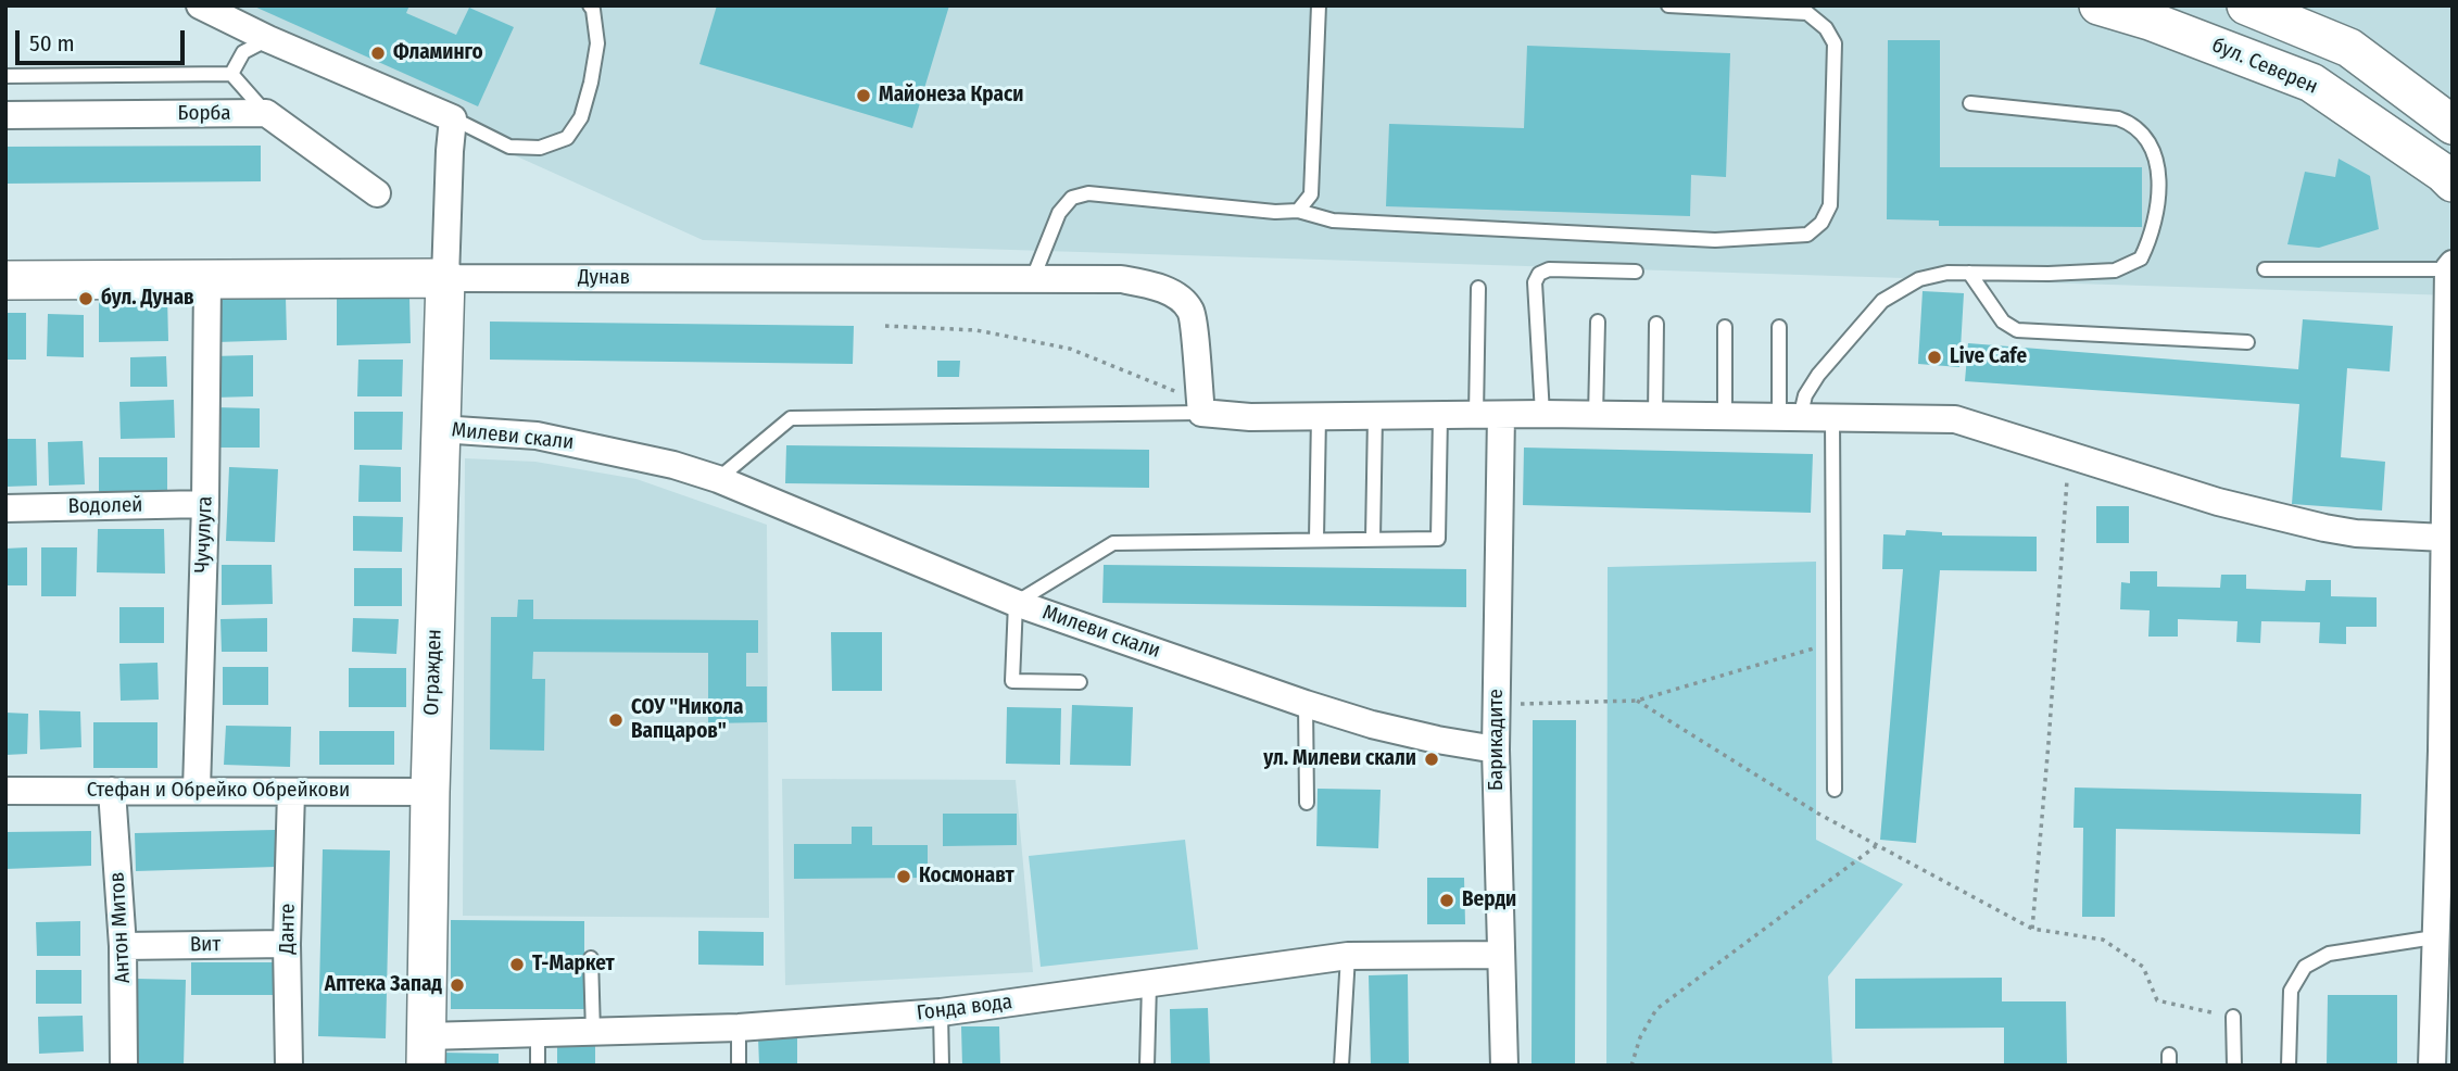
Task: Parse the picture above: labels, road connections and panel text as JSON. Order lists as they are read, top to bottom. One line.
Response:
{"streets":{"street":["бул. Северен","Борба","Дунав","Милеви скали","Водолей","Чучулуга","Огражден","Барикадите","Стефан и Обрейко Обрейкови","Антон Митов","Данте","Вит","Гонда вода"]},"crossings":[["Дунав","Чучулуга"],["Дунав","Огражден"],["Милеви скали","Огражден"],["Милеви скали","Барикадите"],["Водолей","Чучулуга"],["Чучулуга","Стефан и Обрейко Обрейкови"],["Огражден","Стефан и Обрейко Обрейкови"],["Огражден","Гонда вода"],["Барикадите","Гонда вода"],["Стефан и Обрейко Обрейкови","Антон Митов"],["Стефан и Обрейко Обрейкови","Данте"],["Антон Митов","Вит"],["Данте","Вит"]],"places":["Фламинго","Майонеза Краси","бул. Дунав","Live Cafe","СОУ \"Никола Вапцаров\"","ул. Милеви скали","Космонавт","Верди","Т-Маркет","Аптека Запад"],"scale_bar":"50 m"}
